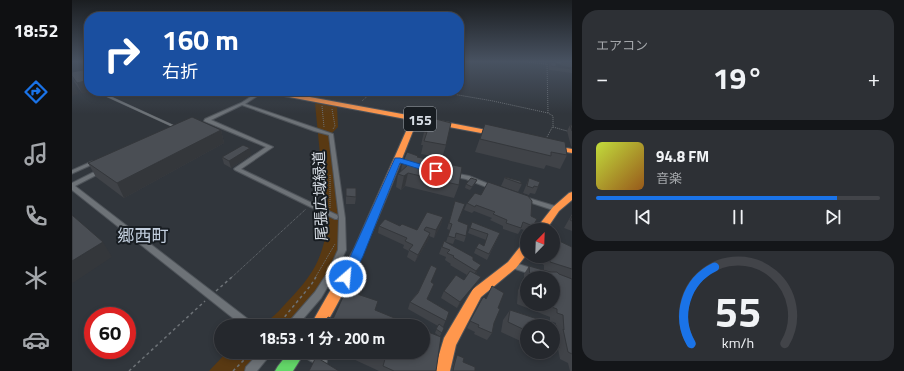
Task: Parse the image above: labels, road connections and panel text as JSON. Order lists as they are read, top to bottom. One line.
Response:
{"streets":{"main road":["155"],"path":["尾張広域緑道"]},"districts":["郷西町"],"north":"top right","page":{"tabs":"18:52","tile":"エアコン","turn":["160 m","右折"],"heat":["−","19°","+"],"song":["94.8 FM","音楽"],"limit":"60","trip":"18:53 · 1 分 · 200 m","gauge":["55","km/h"]}}
